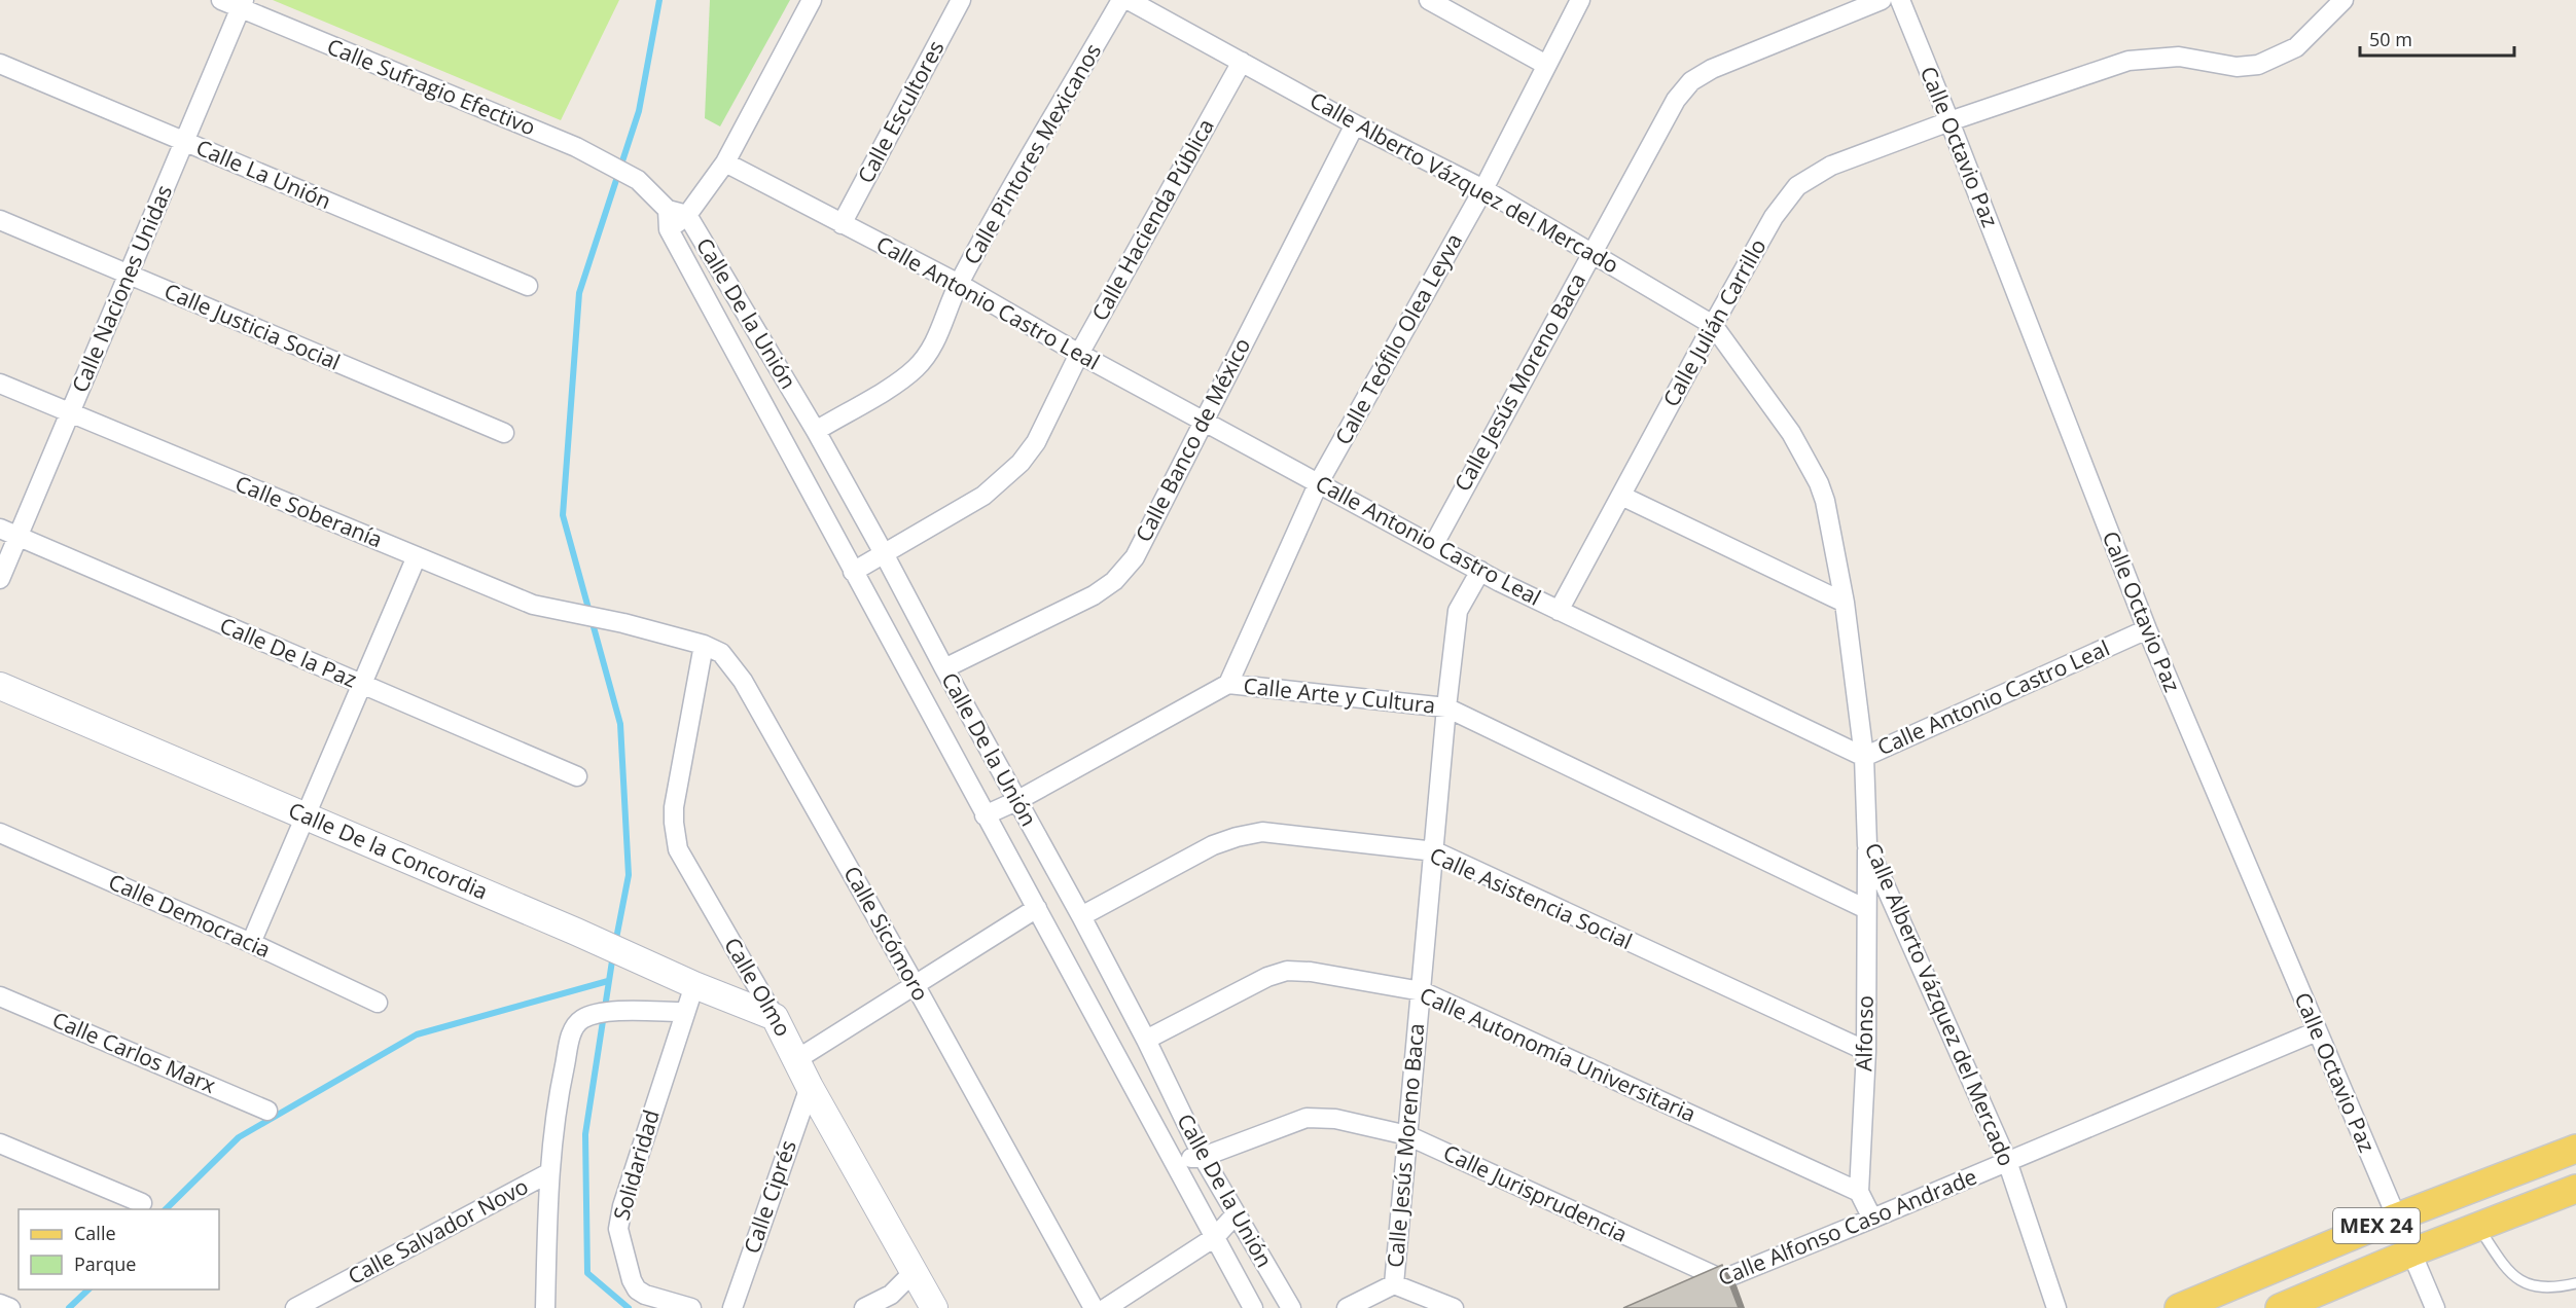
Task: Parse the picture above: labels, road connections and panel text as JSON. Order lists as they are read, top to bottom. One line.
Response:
{"streets":{"main road":["MEX 24"],"street":["Calle Sufragio Efectivo","Calle Escultores","Calle Octavio Paz","Calle Pintores Mexicanos","Calle La Unión","Calle Alberto Vázquez del Mercado","Calle Hacienda Pública","Calle Naciones Unidas","Calle Antonio Castro Leal","Calle De la Unión","Calle Julián Carrillo","Calle Justicia Social","Calle Teófilo Olea Leyva","Calle Jesús Moreno Baca","Calle Banco de México","Calle Soberanía","Calle De la Paz","Calle Arte y Cultura","Calle De la Concordia","Calle Asistencia Social","Calle Democracia","Calle Sicómoro","Calle Olmo","Alfonso","Calle Carlos Marx","Calle Autonomía Universitaria","Solidaridad","Calle Jurisprudencia","Calle Ciprés","Calle Alfonso Caso Andrade","Calle Salvador Novo"]},"crossings":[["Calle Sufragio Efectivo","Calle Naciones Unidas"],["Calle Sufragio Efectivo","Calle De la Unión"],["Calle Escultores","Calle Antonio Castro Leal"],["Calle Octavio Paz","Calle Antonio Castro Leal"],["Calle Octavio Paz","Calle Julián Carrillo"],["Calle Octavio Paz","MEX 24"],["Calle Octavio Paz","Calle Alfonso Caso Andrade"],["Calle Pintores Mexicanos","Calle Antonio Castro Leal"],["Calle Pintores Mexicanos","Calle De la Unión"],["Calle La Unión","Calle Naciones Unidas"],["Calle Alberto Vázquez del Mercado","Calle Hacienda Pública"],["Calle Alberto Vázquez del Mercado","Calle Antonio Castro Leal"],["Calle Alberto Vázquez del Mercado","Calle Julián Carrillo"],["Calle Alberto Vázquez del Mercado","Calle Teófilo Olea Leyva"],["Calle Alberto Vázquez del Mercado","Calle Jesús Moreno Baca"],["Calle Alberto Vázquez del Mercado","Calle Banco de México"],["Calle Alberto Vázquez del Mercado","Alfonso"],["Calle Alberto Vázquez del Mercado","Calle Alfonso Caso Andrade"],["Calle Hacienda Pública","Calle Antonio Castro Leal"],["Calle Hacienda Pública","Calle De la Unión"],["Calle Naciones Unidas","Calle Justicia Social"],["Calle Naciones Unidas","Calle Soberanía"],["Calle Naciones Unidas","Calle De la Paz"],["Calle Antonio Castro Leal","Calle Julián Carrillo"],["Calle Antonio Castro Leal","Calle Teófilo Olea Leyva"],["Calle Antonio Castro Leal","Calle Jesús Moreno Baca"],["Calle Antonio Castro Leal","Calle Banco de México"],["Calle De la Unión","Calle Banco de México"],["Calle De la Unión","Calle Arte y Cultura"],["Calle De la Unión","Calle Asistencia Social"],["Calle De la Unión","Calle Autonomía Universitaria"],["Calle De la Unión","Calle Jurisprudencia"],["Calle Teófilo Olea Leyva","Calle Arte y Cultura"],["Calle Jesús Moreno Baca","Calle Arte y Cultura"],["Calle Jesús Moreno Baca","Calle Asistencia Social"],["Calle Jesús Moreno Baca","Calle Autonomía Universitaria"],["Calle Jesús Moreno Baca","Calle Jurisprudencia"],["Calle Soberanía","Calle Sicómoro"],["Calle Arte y Cultura","Alfonso"],["Calle De la Concordia","Calle Olmo"],["Calle De la Concordia","Solidaridad"],["Calle Asistencia Social","Alfonso"],["Calle Sicómoro","Calle Olmo"],["Calle Olmo","Calle Ciprés"],["Alfonso","Calle Autonomía Universitaria"],["Alfonso","Calle Alfonso Caso Andrade"],["Calle Jurisprudencia","Calle Alfonso Caso Andrade"]],"legend":["Calle","Parque"],"scale_bar":"50 m"}
